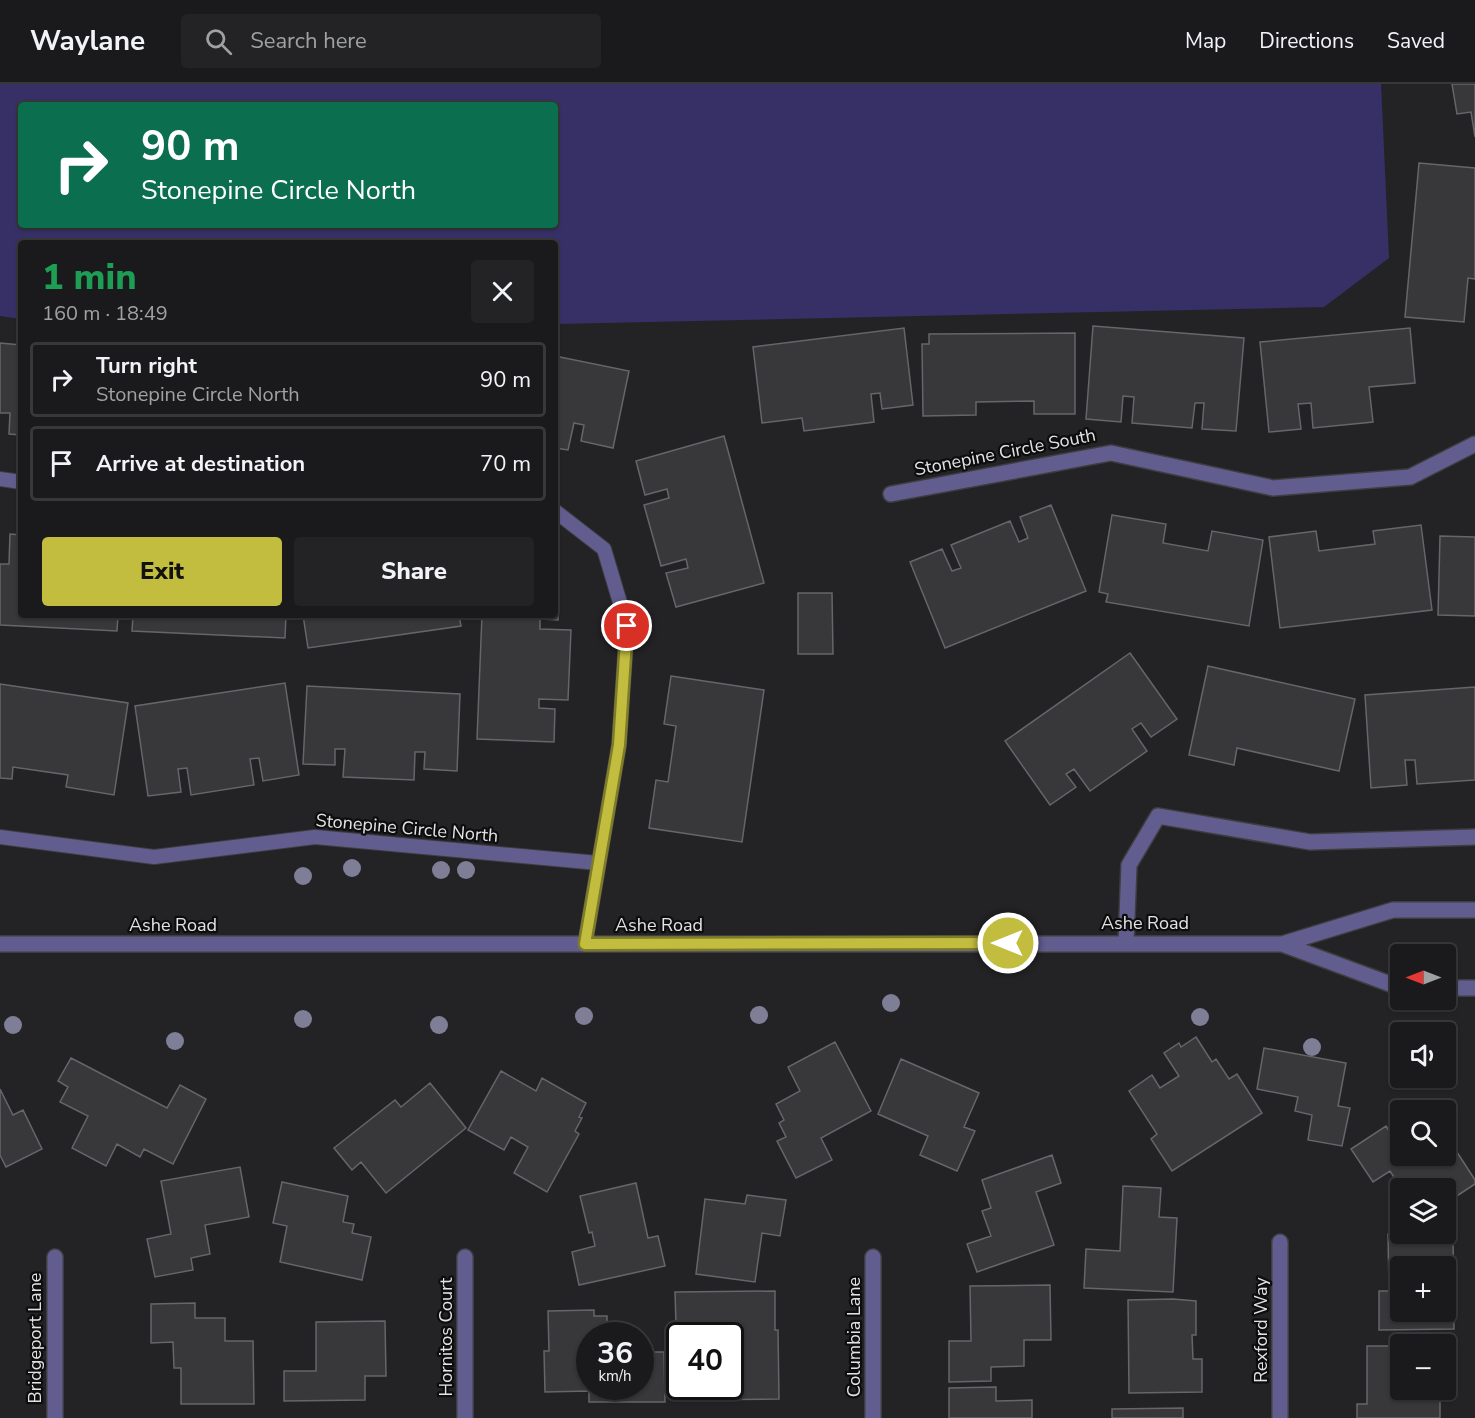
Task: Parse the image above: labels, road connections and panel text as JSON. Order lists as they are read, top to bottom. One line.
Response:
{"streets":{"street":["Stonepine Circle South","Ashe Road","Rexford Way","Hornitos Court","Columbia Lane","Bridgeport Lane"],"lane":["Stonepine Circle North"]},"north":"left","page":{"header":"Waylane","search":"Search here","nav":["Map","Directions","Saved"],"turn":["90 m","Stonepine Circle North"],"heading":["1 min","160 m · 18:49"],"list":[{"name":"Turn right","note":"Stonepine Circle North","value":"90 m"},{"name":"Arrive at destination","value":"70 m"}],"buttons":["Exit","Share"],"map_buttons":["+","−"],"speed":"36 km/h","limit":"40"}}
